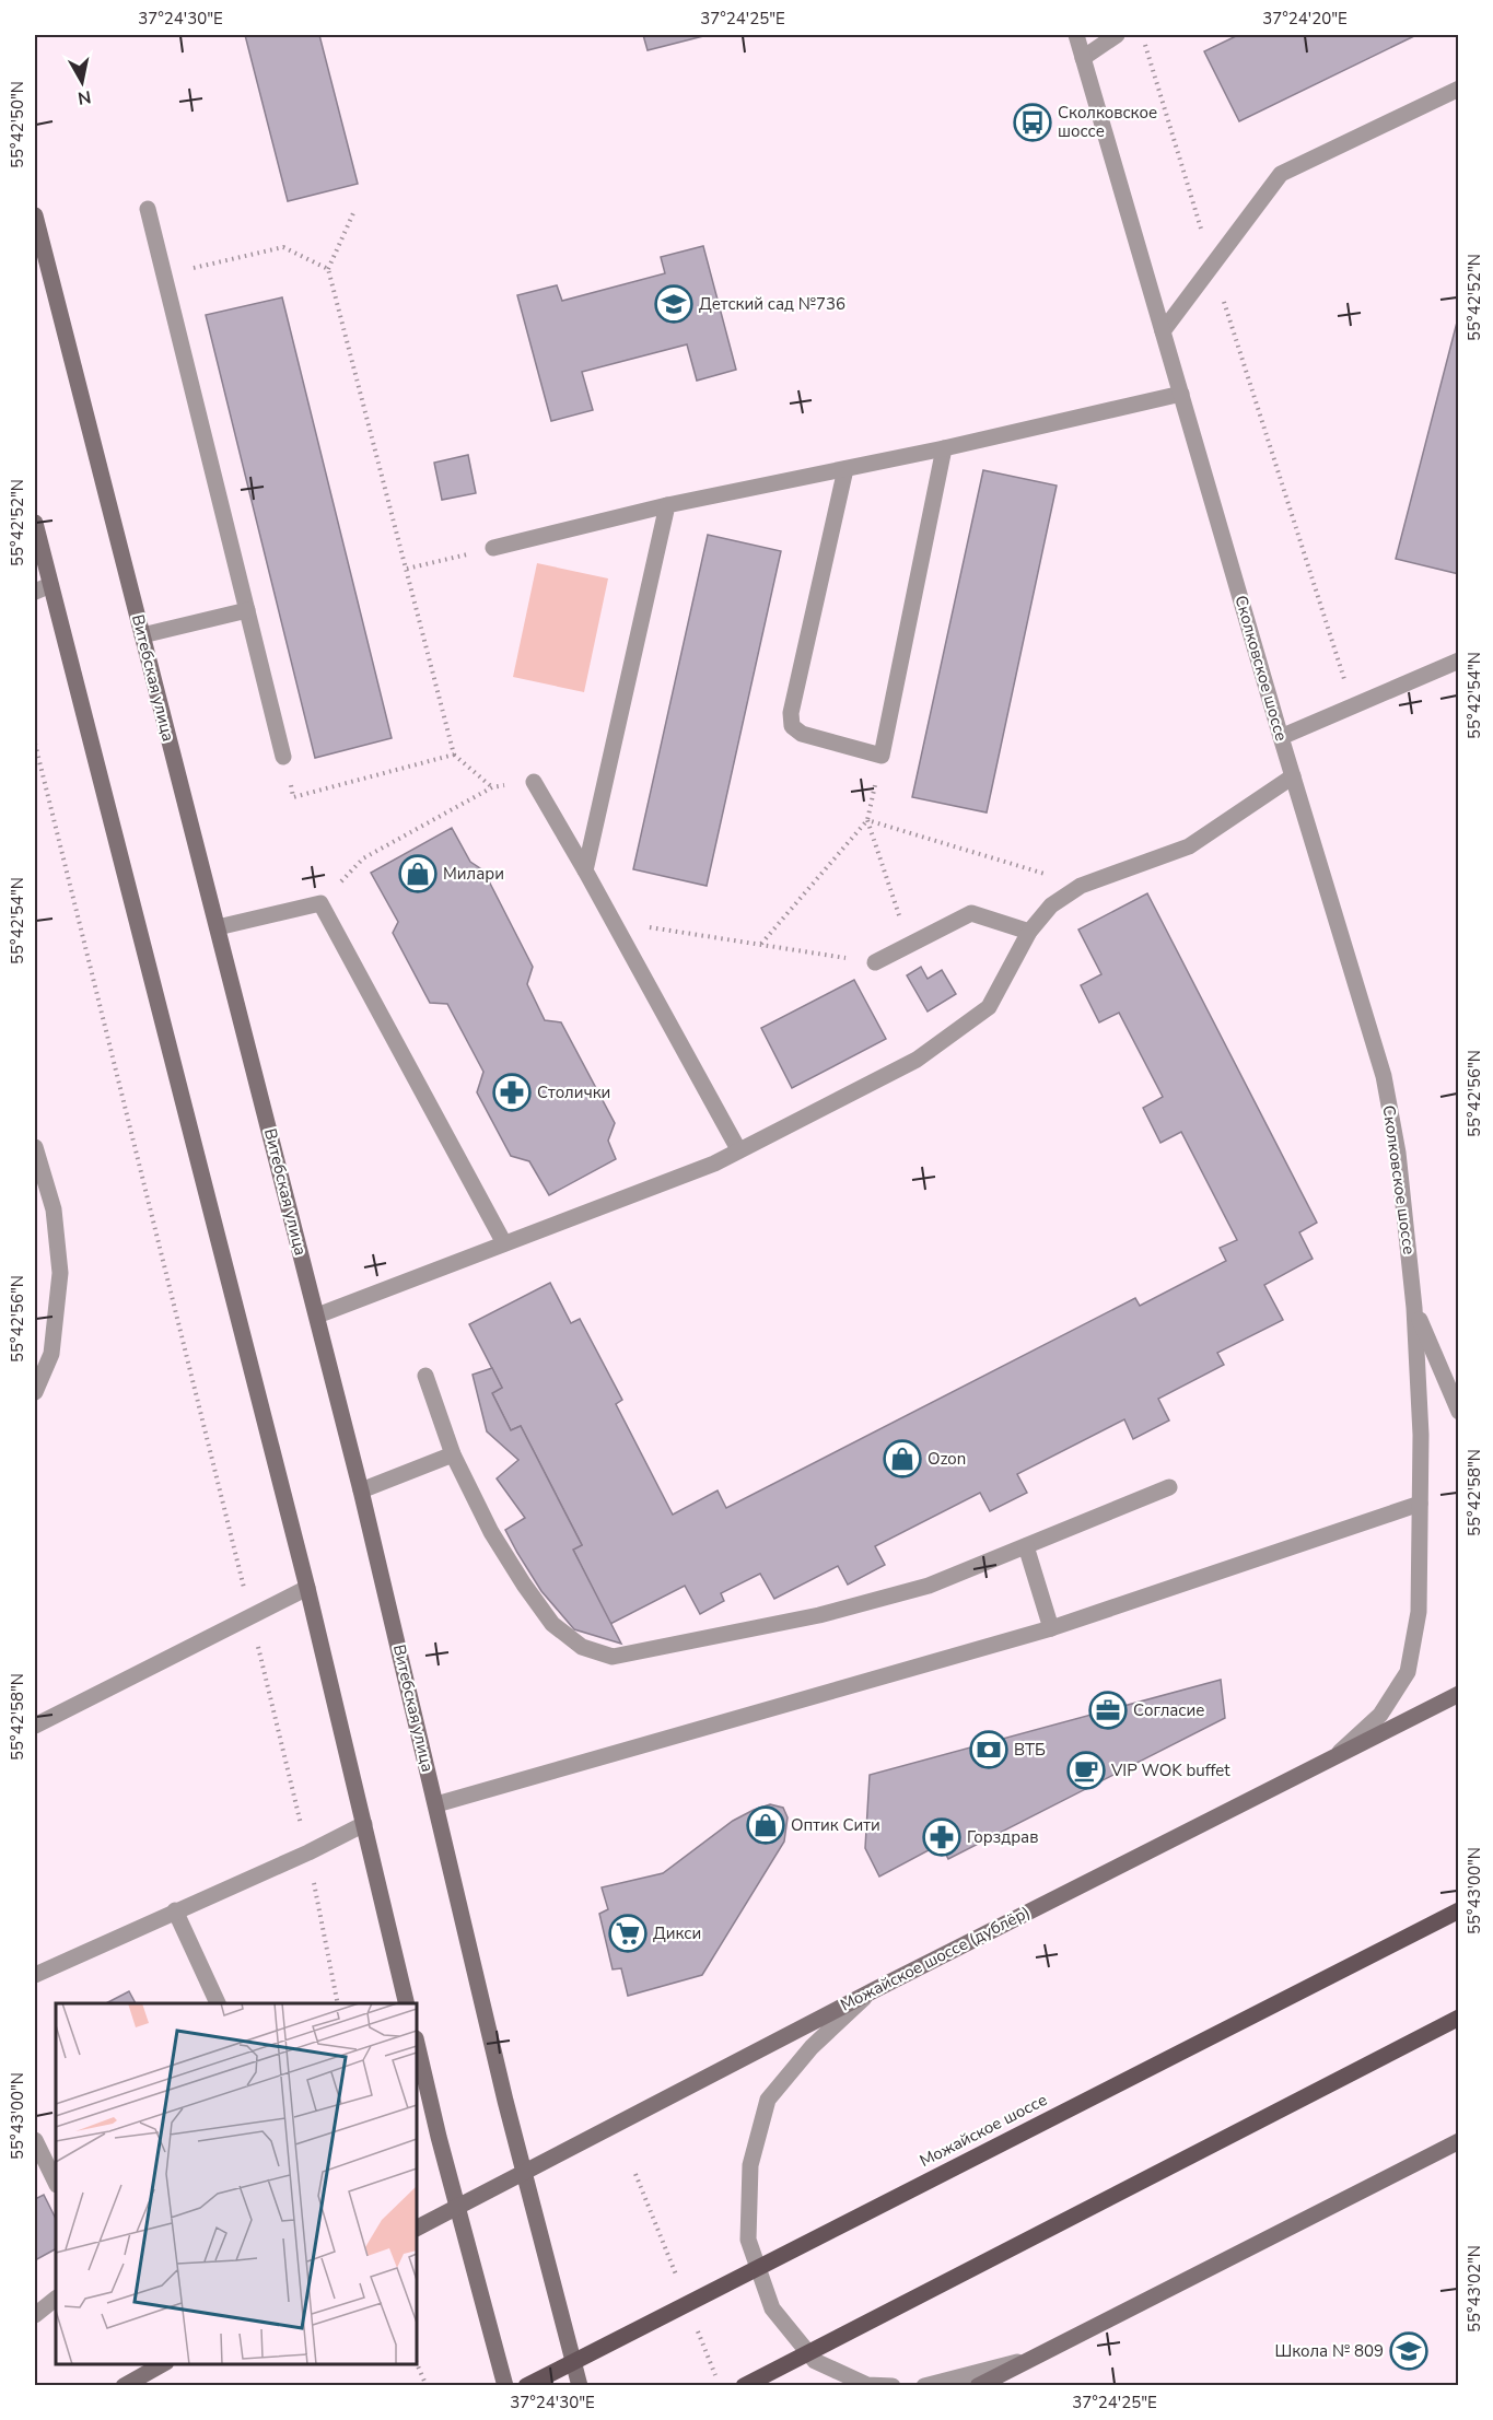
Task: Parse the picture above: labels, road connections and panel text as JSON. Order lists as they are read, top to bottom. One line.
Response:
{"streets":{"main road":["Витебская улица","Можайское шоссе (дублёр)","Можайское шоссе"],"street":["Сколковское шоссе"]},"crossings":[["Сколковское шоссе","Можайское шоссе (дублёр)"],["Витебская улица","Можайское шоссе (дублёр)"]],"places":{"bus stop":["Сколковское шоссе"],"school or university":["Детский сад №736","Школа № 809"],"shop":["Милари","Ozon","Оптик Сити"],"pharmacy":["Столички","Горздрав"],"office":["Согласие"],"bank":["ВТБ"],"cafe":["VIP WOK buffet"],"supermarket":["Дикси"]},"north":"bottom","coordinates":["37°24'30\"E","37°24'25\"E","37°24'20\"E","55°42'50\"N","55°42'52\"N","55°42'54\"N","55°42'56\"N","55°42'58\"N","55°43'00\"N","55°43'02\"N"]}
